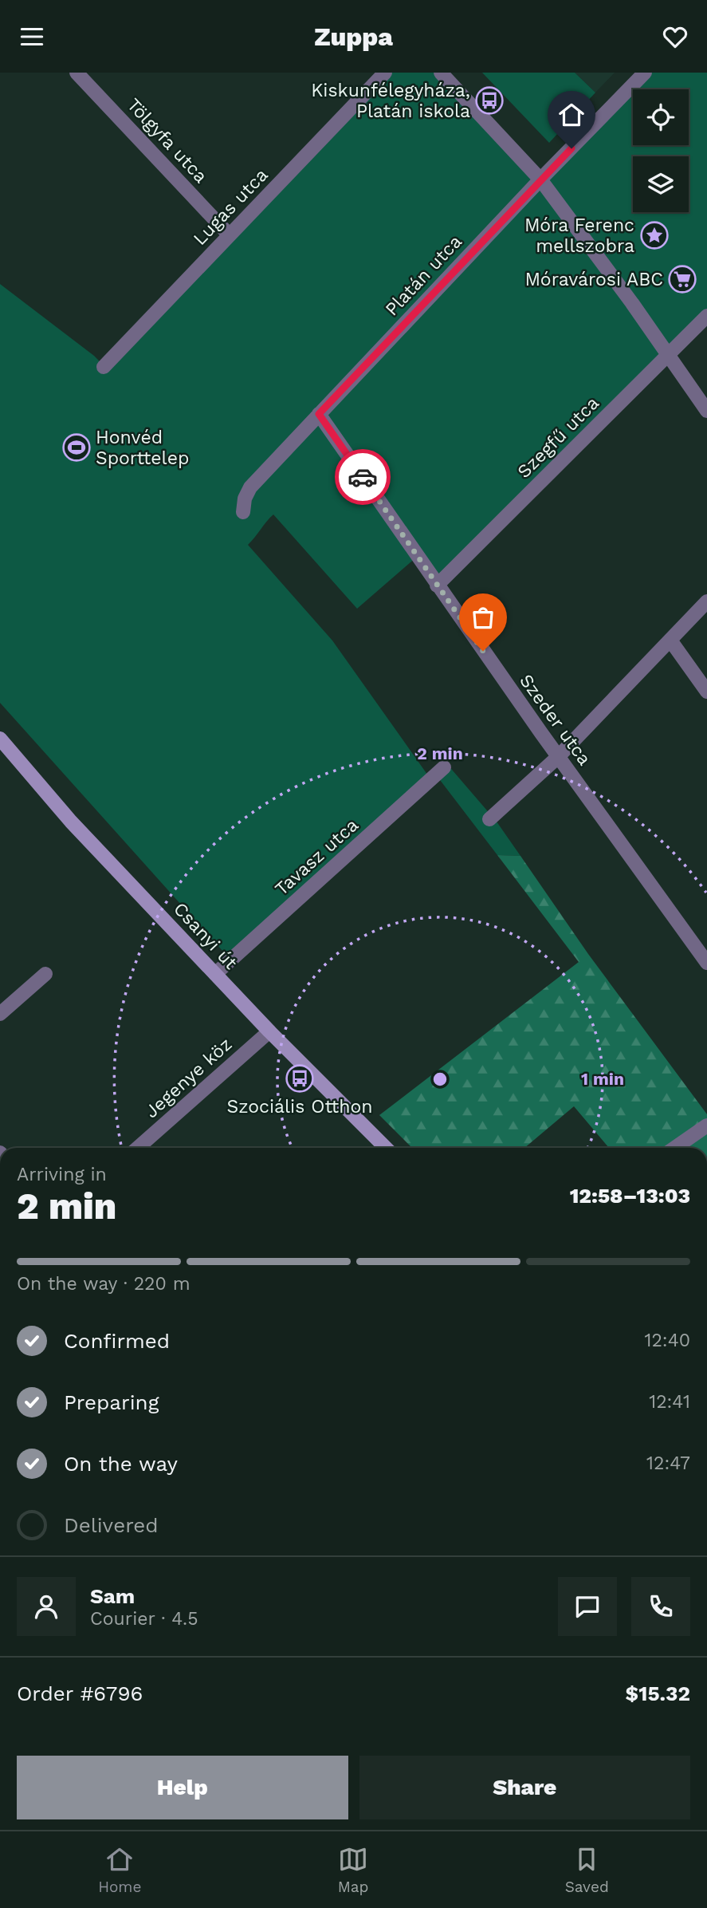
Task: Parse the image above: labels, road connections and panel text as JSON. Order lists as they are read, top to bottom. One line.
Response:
{"streets":{"street":["Tölgyfa utca","Lugas utca","Platán utca","Szegfű utca","Szeder utca","Tavasz utca","Csanyi út","Jegenye köz"]},"crossings":[["Tölgyfa utca","Lugas utca"],["Platán utca","Szeder utca"],["Szegfű utca","Szeder utca"],["Tavasz utca","Csanyi út"],["Csanyi út","Jegenye köz"]],"places":{"bus stop":["Kiskunfélegyháza, Platán iskola","Szociális Otthon"],"place":["Móra Ferenc mellszobra"],"supermarket":["Móravárosi ABC"],"sports":["Honvéd Sporttelep"]},"page":{"header":"Zuppa","heading":["2 min","Arriving in","12:58–13:03"],"panel":["Sam","Courier · 4.5","Order #6796","$15.32"],"bar":"On the way · 220 m","list":[["Confirmed","12:40"],["Preparing","12:41"],["On the way","12:47"],"Delivered"],"buttons":["Help","Share"],"tabs":["Home","Map","Saved"]},"rings":["2 min","1 min"]}
